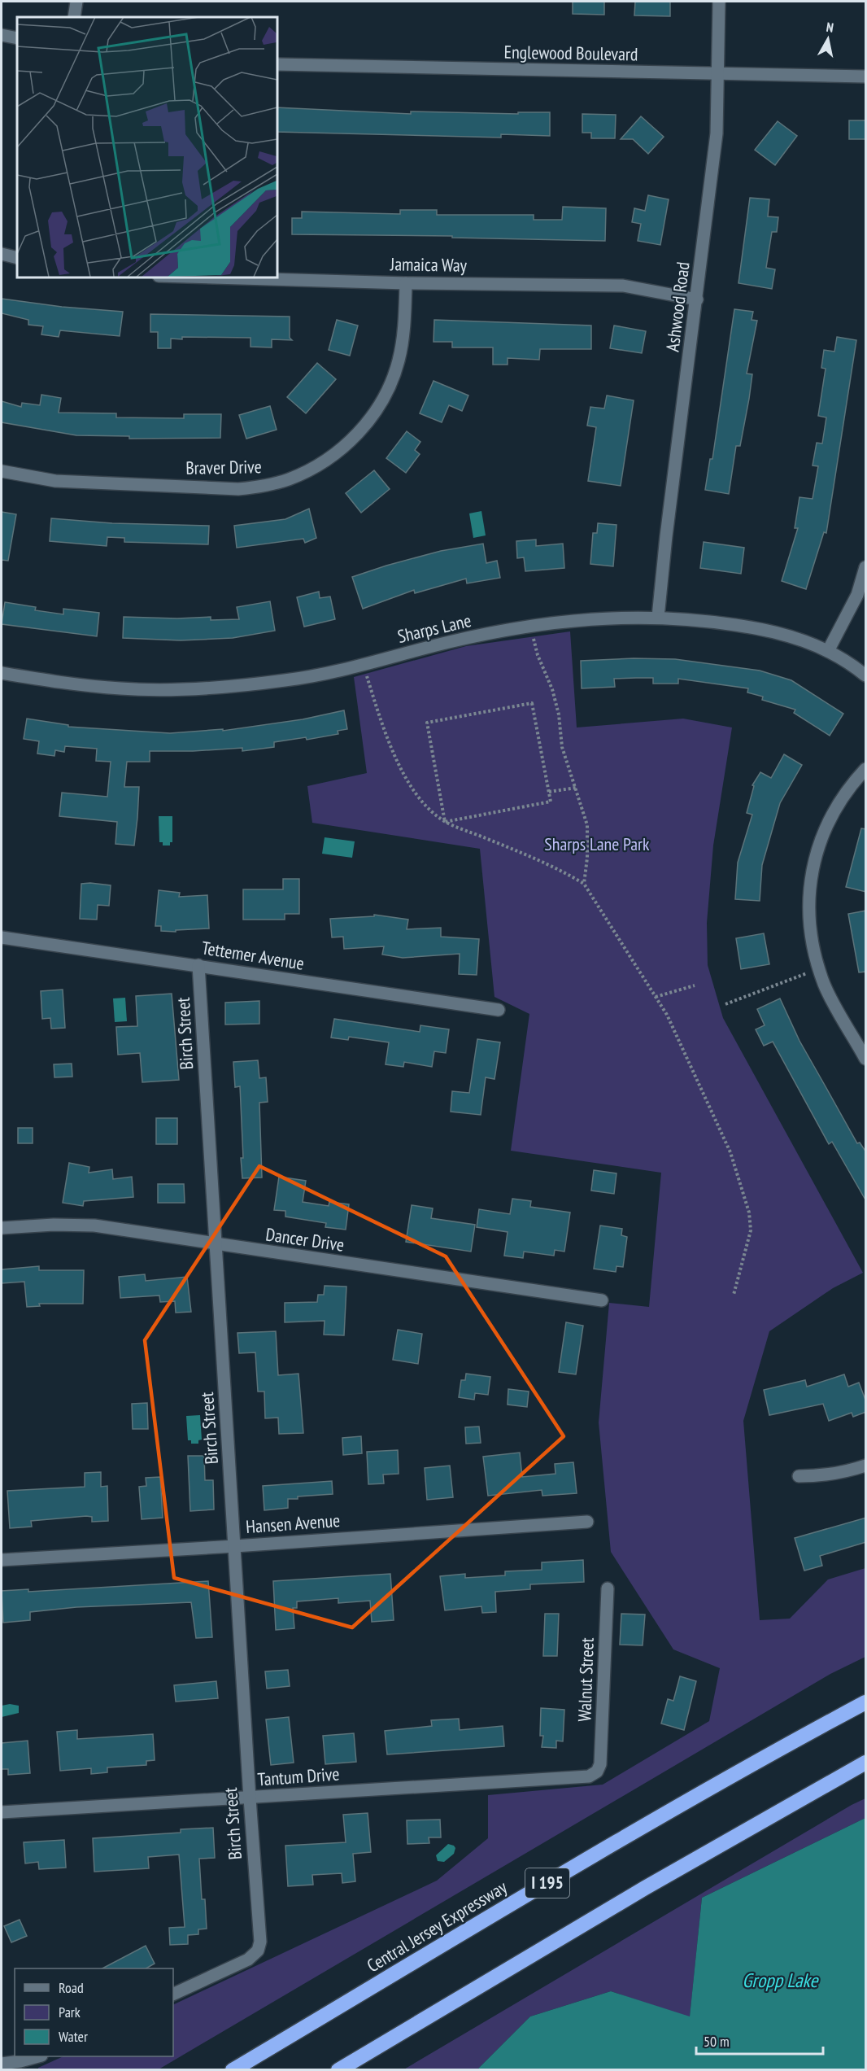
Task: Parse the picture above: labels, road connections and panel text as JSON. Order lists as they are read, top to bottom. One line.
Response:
{"streets":{"highway":["I 195","Central Jersey Expressway"],"street":["Englewood Boulevard","Jamaica Way","Ashwood Road","Braver Drive","Sharps Lane","Tettemer Avenue","Birch Street","Dancer Drive","Hansen Avenue","Walnut Street","Tantum Drive"]},"crossings":[["Englewood Boulevard","Ashwood Road"],["Jamaica Way","Ashwood Road"],["Jamaica Way","Braver Drive"],["Ashwood Road","Sharps Lane"],["Tettemer Avenue","Birch Street"],["Birch Street","Dancer Drive"],["Birch Street","Hansen Avenue"],["Birch Street","Tantum Drive"],["Walnut Street","Tantum Drive"]],"water":["Gropp Lake"],"parks":["Sharps Lane Park"],"legend":["Road","Park","Water"],"scale_bar":"50 m","north":"top"}
